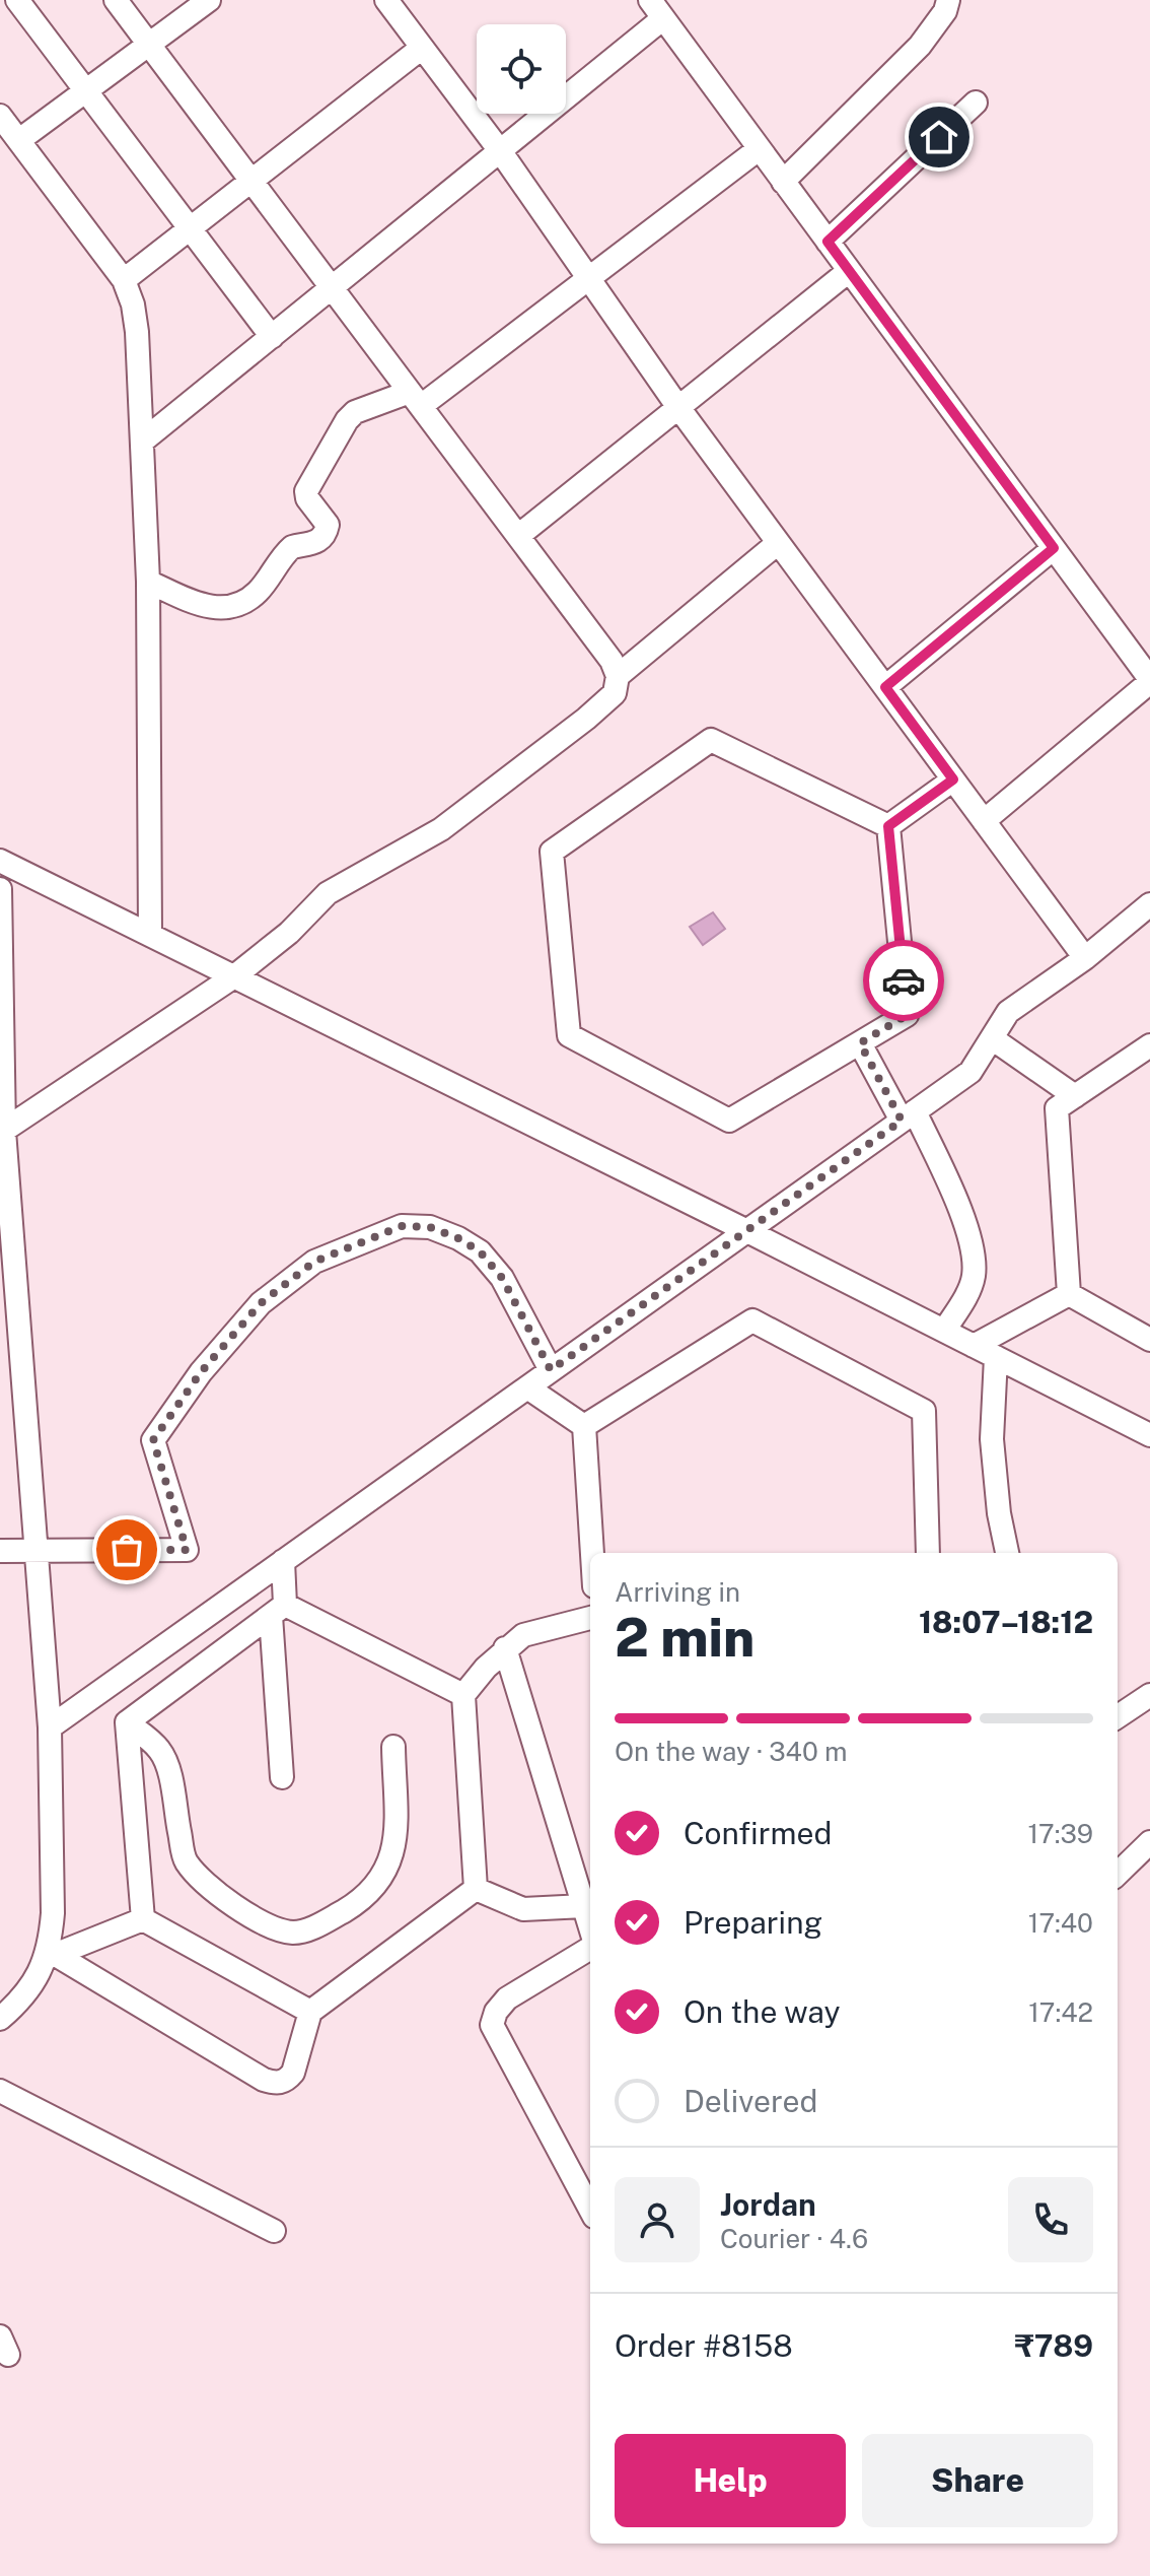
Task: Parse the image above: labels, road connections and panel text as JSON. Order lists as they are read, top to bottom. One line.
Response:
{"page":{"heading":["2 min","Arriving in","18:07–18:12"],"panel":["Jordan","Courier · 4.6","Order #8158","₹789"],"bar":"On the way · 340 m","list":[["Confirmed","17:39"],["Preparing","17:40"],["On the way","17:42"],"Delivered"],"buttons":["Help","Share"]}}
